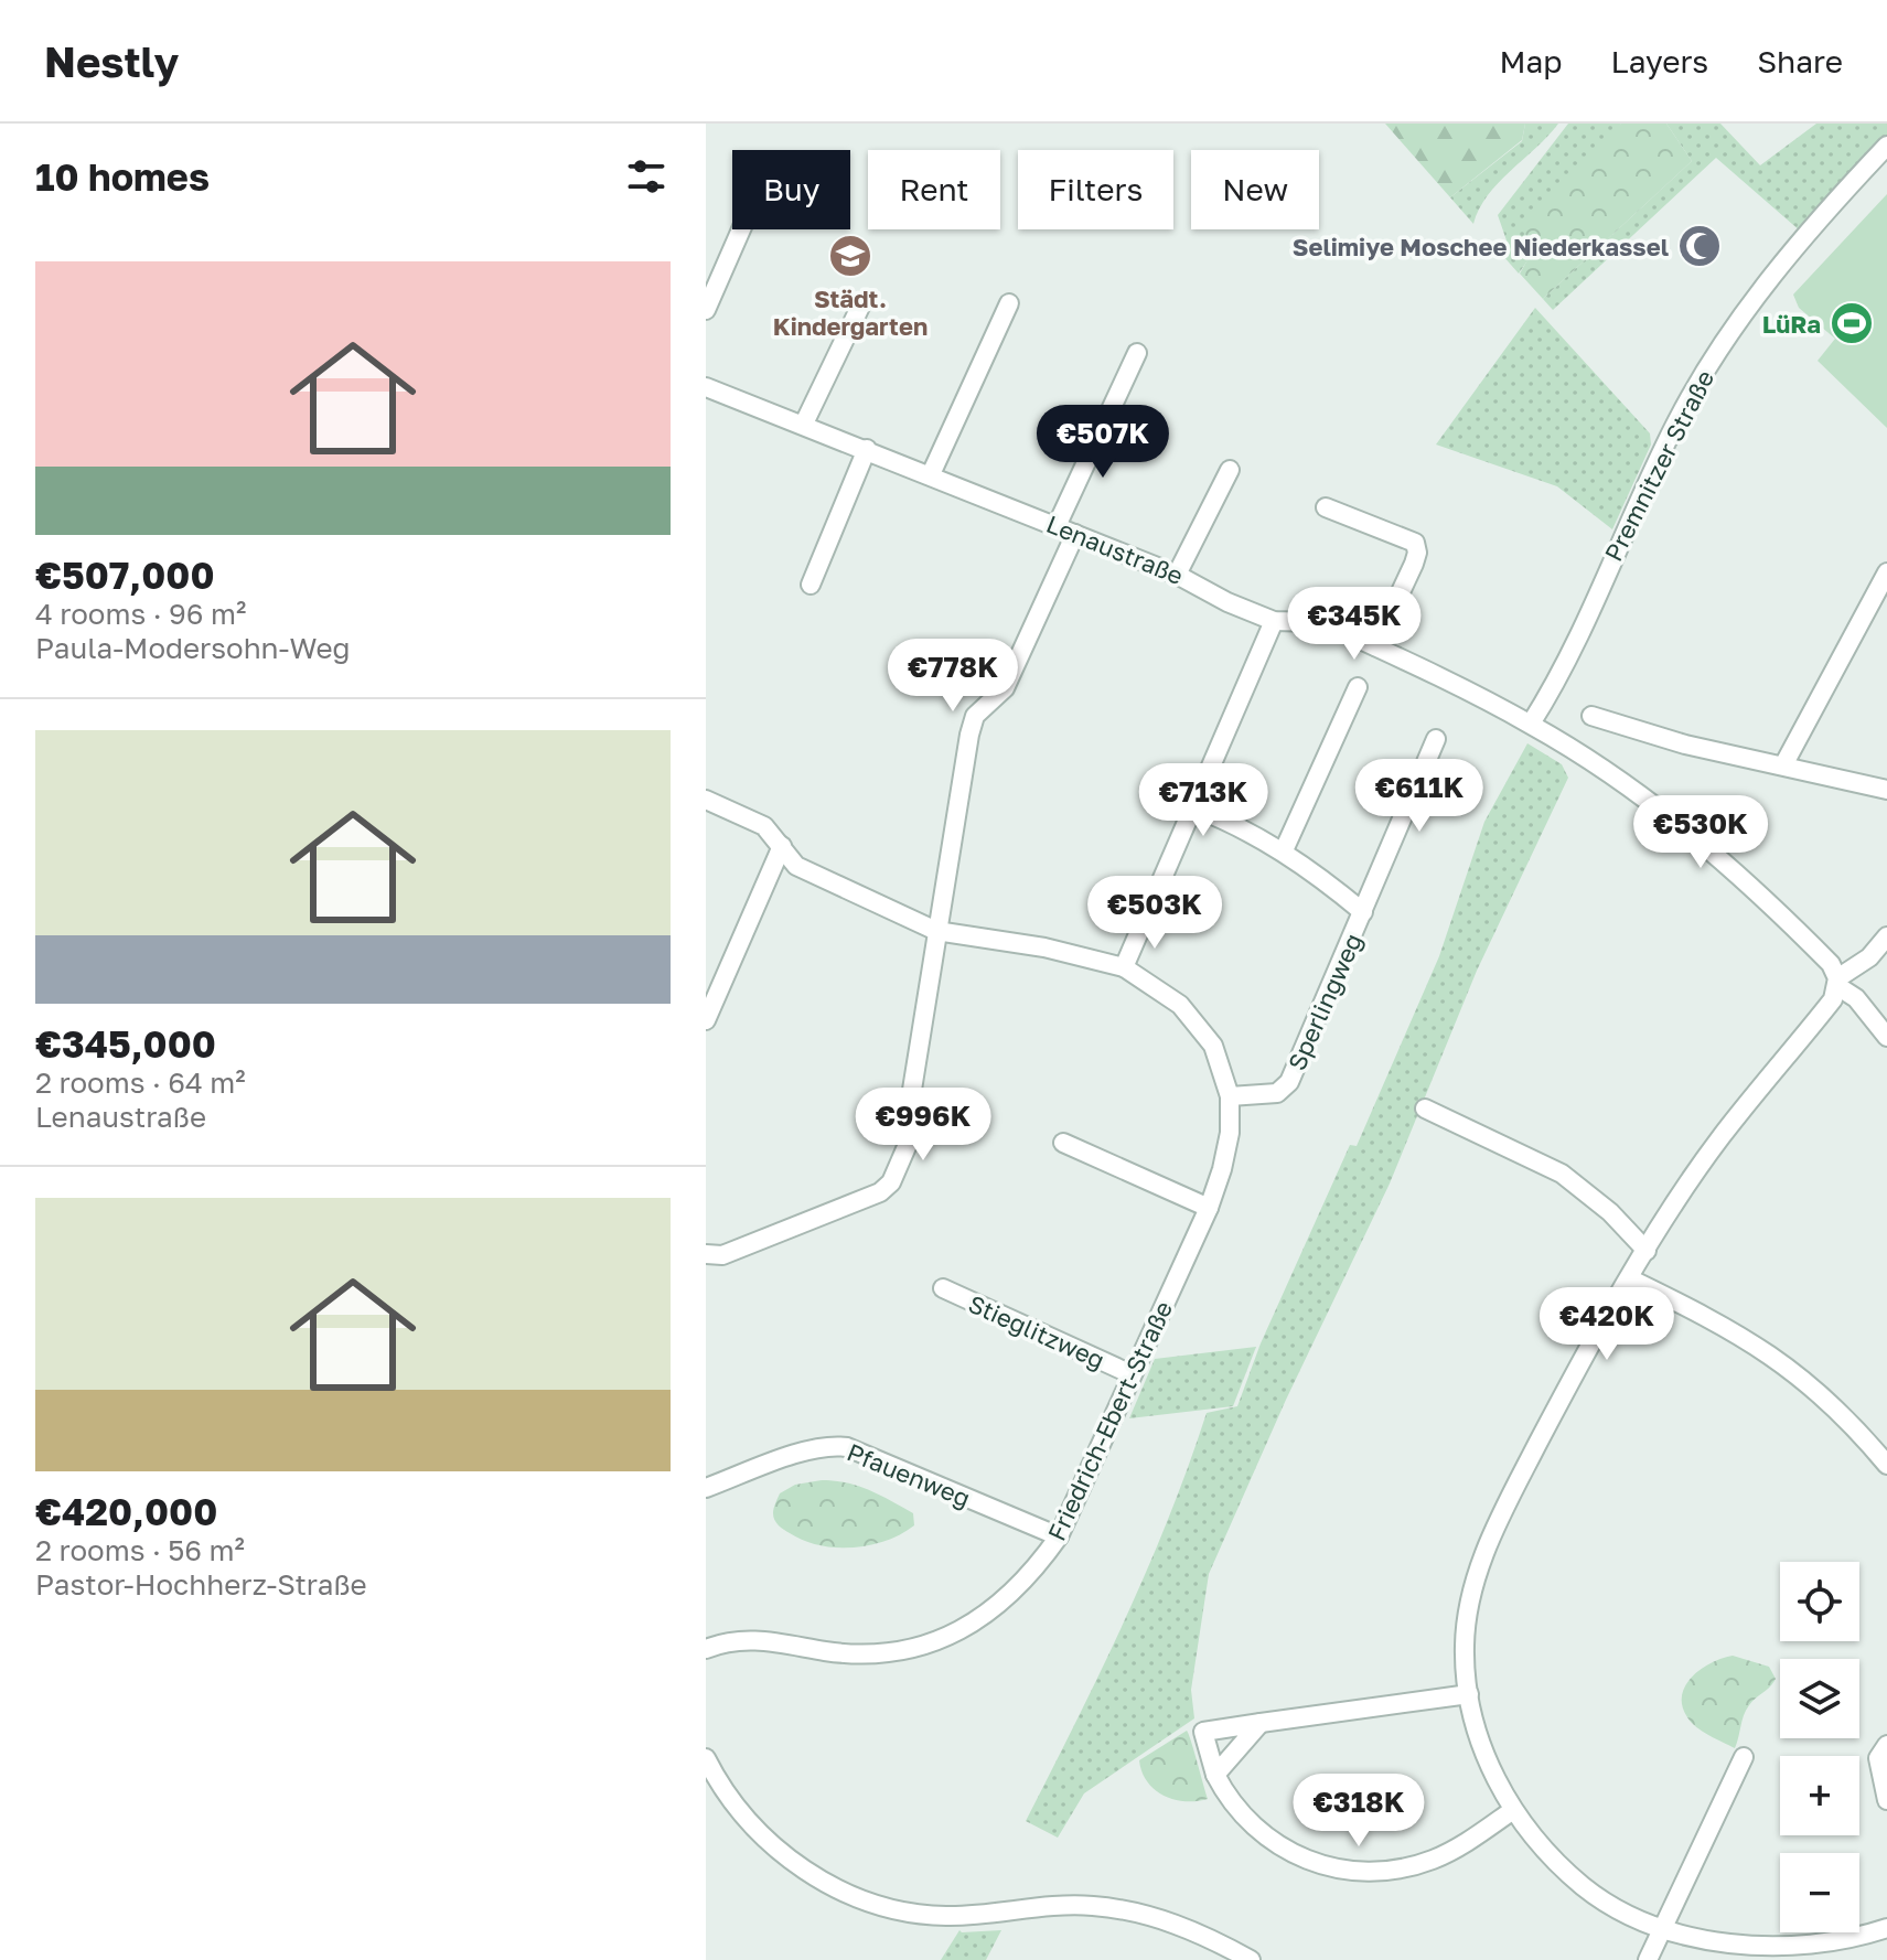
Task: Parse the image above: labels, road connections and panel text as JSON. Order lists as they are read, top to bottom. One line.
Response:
{"streets":{"street":["Premnitzer Straße","Lenaustraße","Sperlingweg","Stieglitzweg","Friedrich-Ebert-Straße","Pfauenweg"]},"crossings":[["Premnitzer Straße","Lenaustraße"],["Sperlingweg","Friedrich-Ebert-Straße"],["Stieglitzweg","Friedrich-Ebert-Straße"],["Friedrich-Ebert-Straße","Pfauenweg"]],"places":{"mosque":["Selimiye Moschee Niederkassel"],"school or university":["Städt. Kindergarten"],"sports":["LüRa"]},"page":{"header":"Nestly","nav":["Map","Layers","Share"],"heading":"10 homes","chip":["Buy","Rent","Filters","New"],"list":[{"name":"€507,000","note":"4 rooms · 96 m² · Paula-Modersohn-Weg"},{"name":"€345,000","note":"2 rooms · 64 m² · Lenaustraße"},{"name":"€420,000","note":"2 rooms · 56 m² · Pastor-Hochherz-Straße"}],"price":["€507K","€345K","€778K","€611K","€713K","€530K","€503K","€996K","€420K","€318K"],"map_buttons":["+","−"]}}
